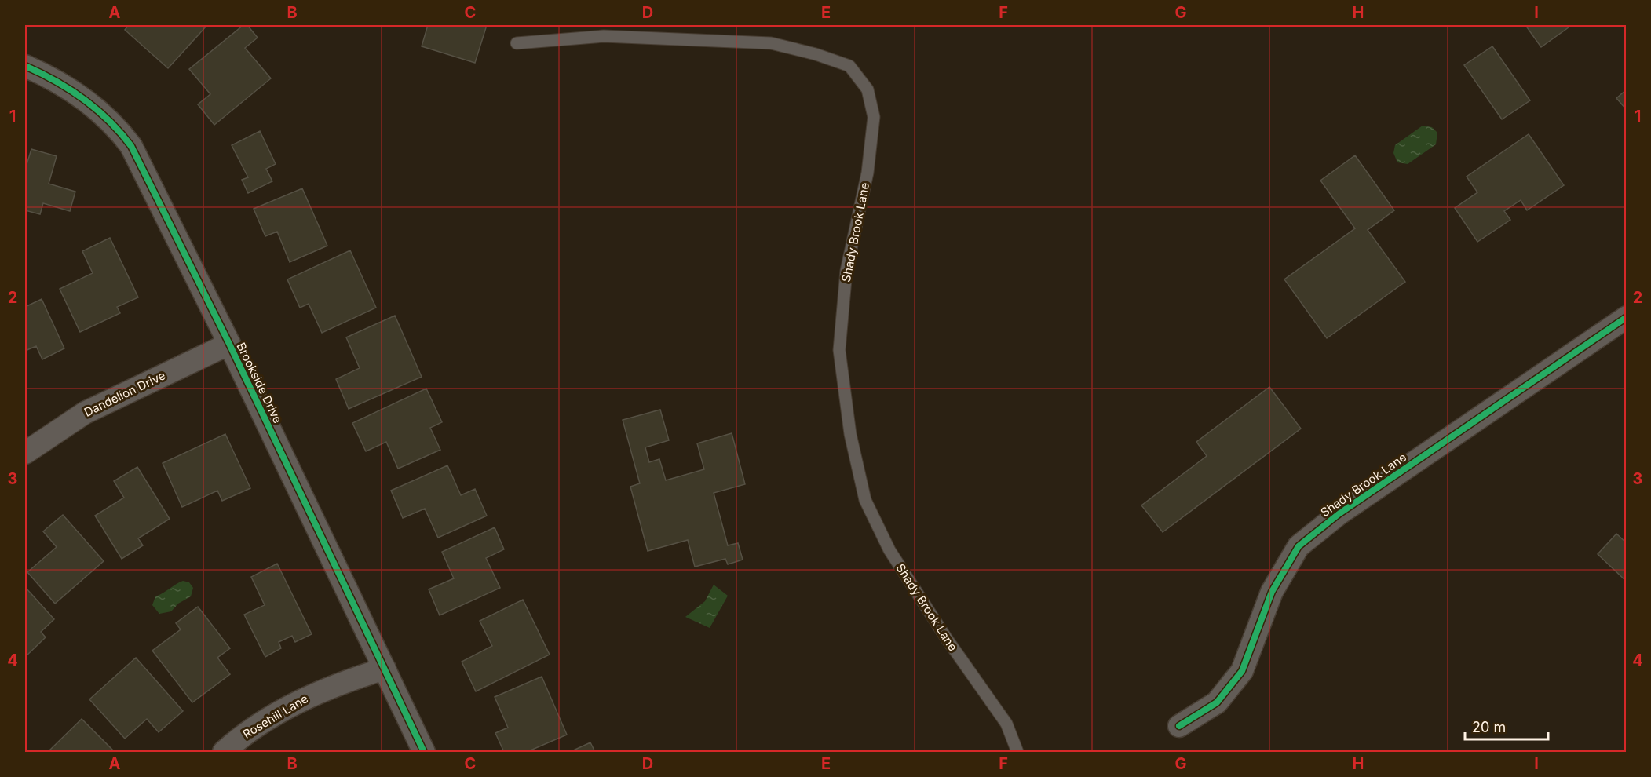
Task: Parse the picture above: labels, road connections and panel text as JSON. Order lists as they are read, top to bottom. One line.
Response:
{"streets":{"street":["Shady Brook Lane","Brookside Drive","Dandelion Drive","Rosehill Lane"]},"crossings":[["Brookside Drive","Dandelion Drive"],["Brookside Drive","Rosehill Lane"]],"scale_bar":"20 m","grid":{"columns":["A","B","C","D","E","F","G","H","I"],"rows":["1","2","3","4"]}}
